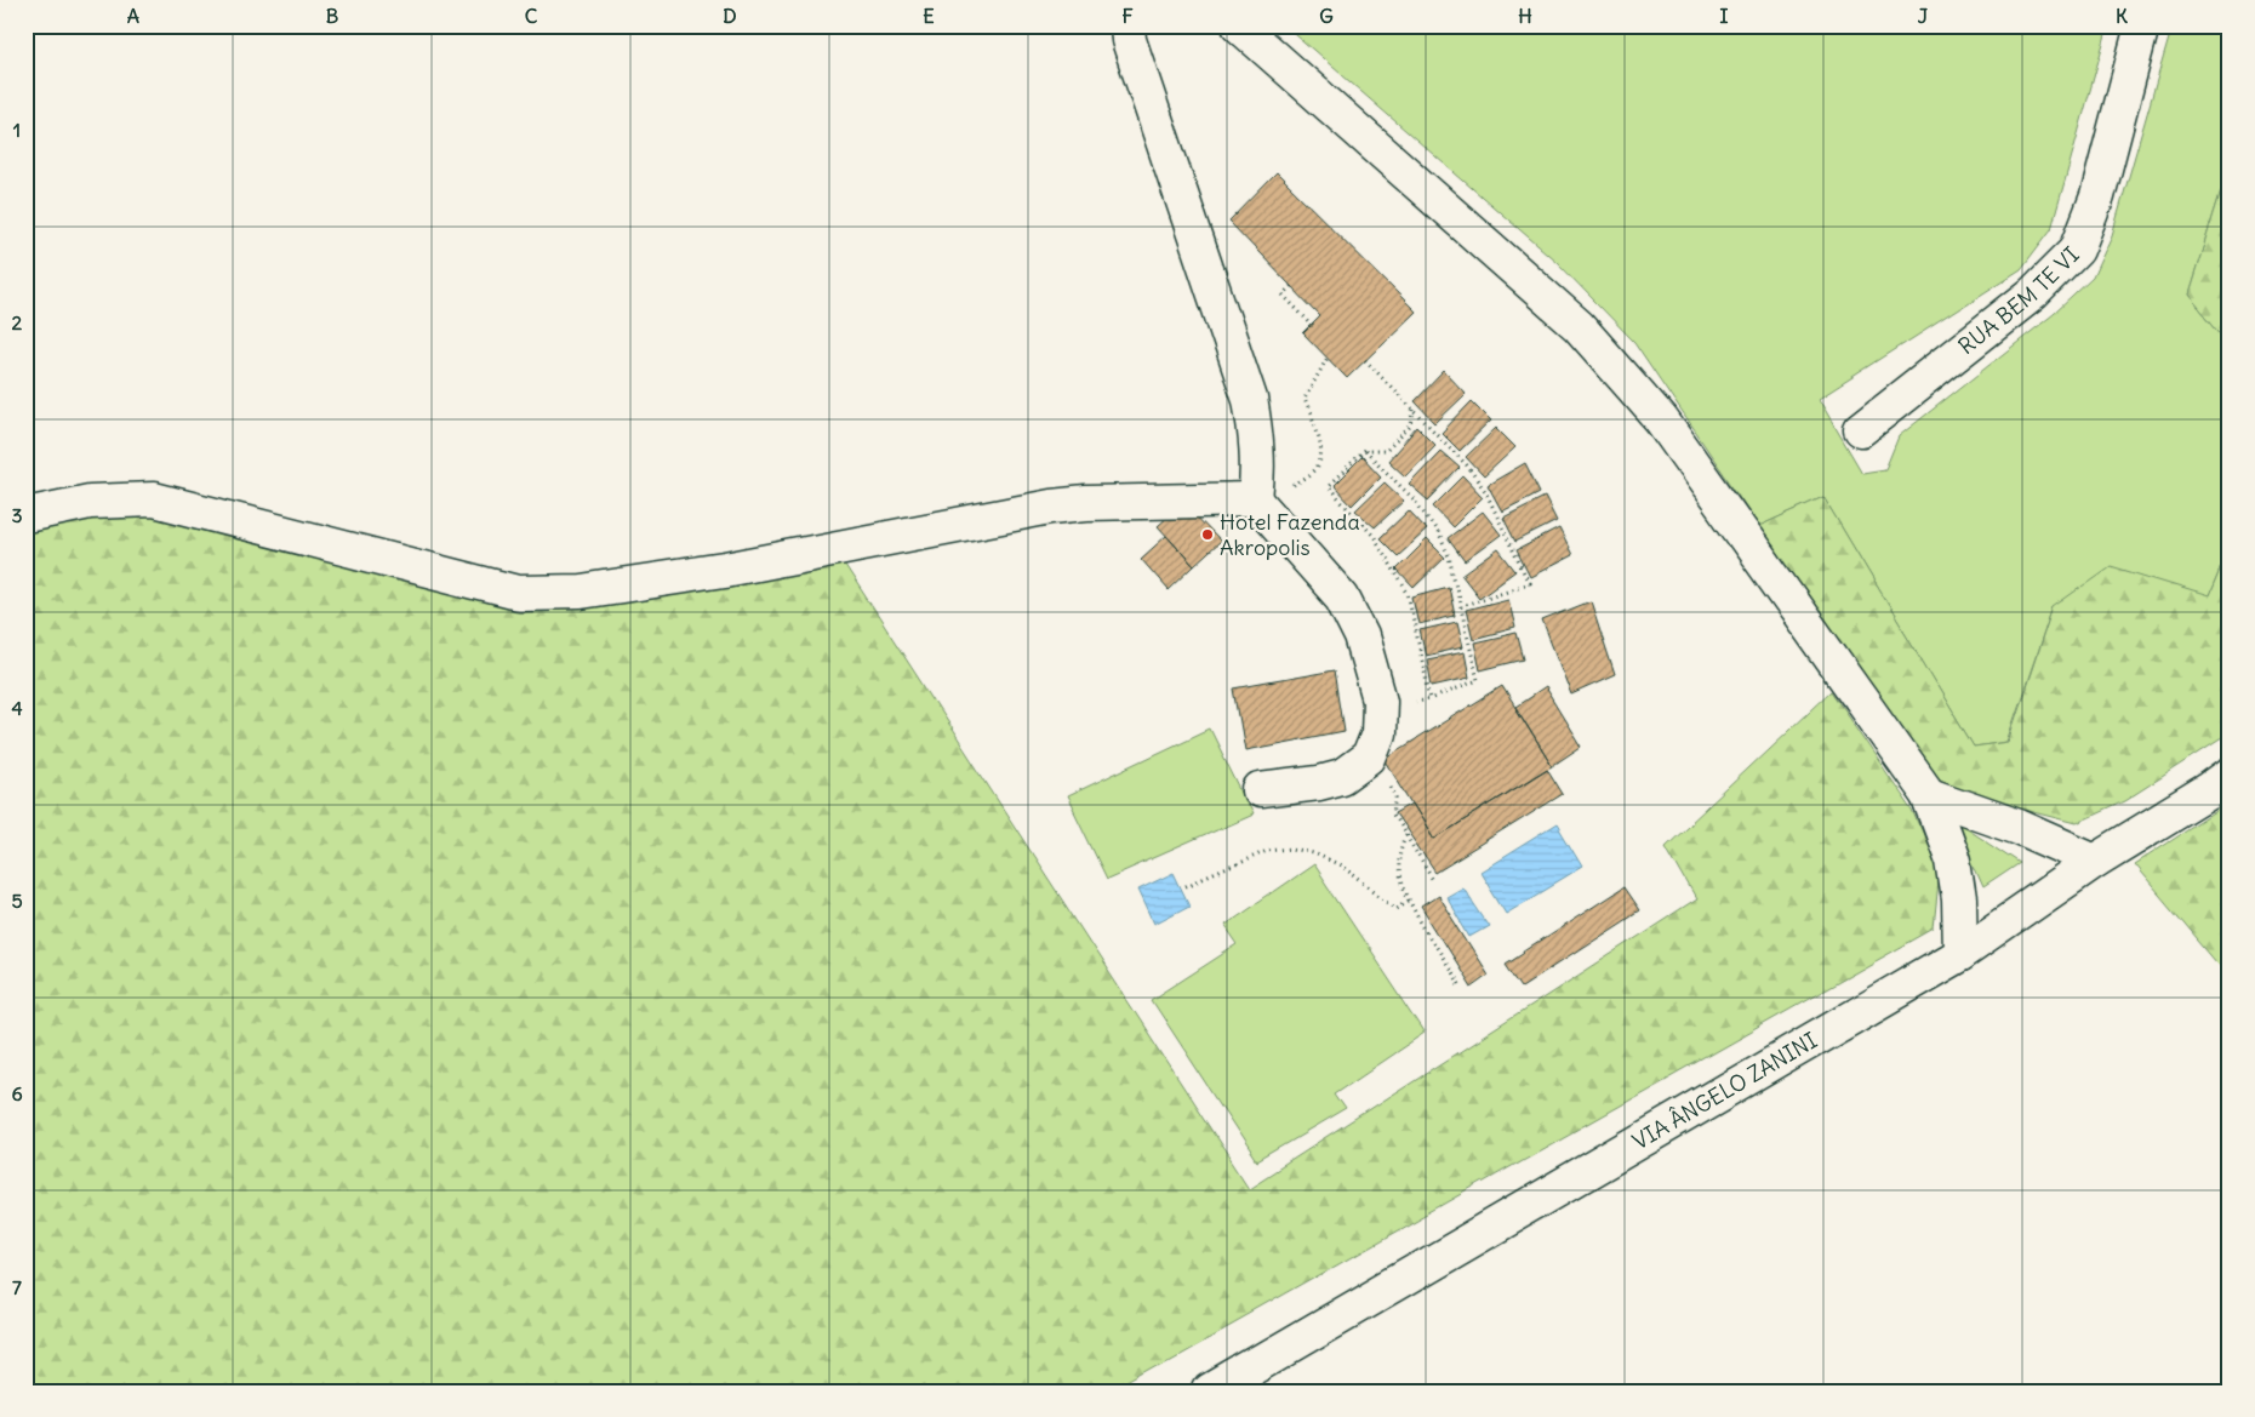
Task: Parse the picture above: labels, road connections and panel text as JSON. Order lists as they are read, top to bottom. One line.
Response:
{"streets":{"street":["RUA BEM TE VI","VIA ÂNGELO ZANINI"]},"places":["Hotel Fazenda Akropolis"],"grid":{"columns":["A","B","C","D","E","F","G","H","I","J","K"],"rows":["1","2","3","4","5","6","7"]}}
